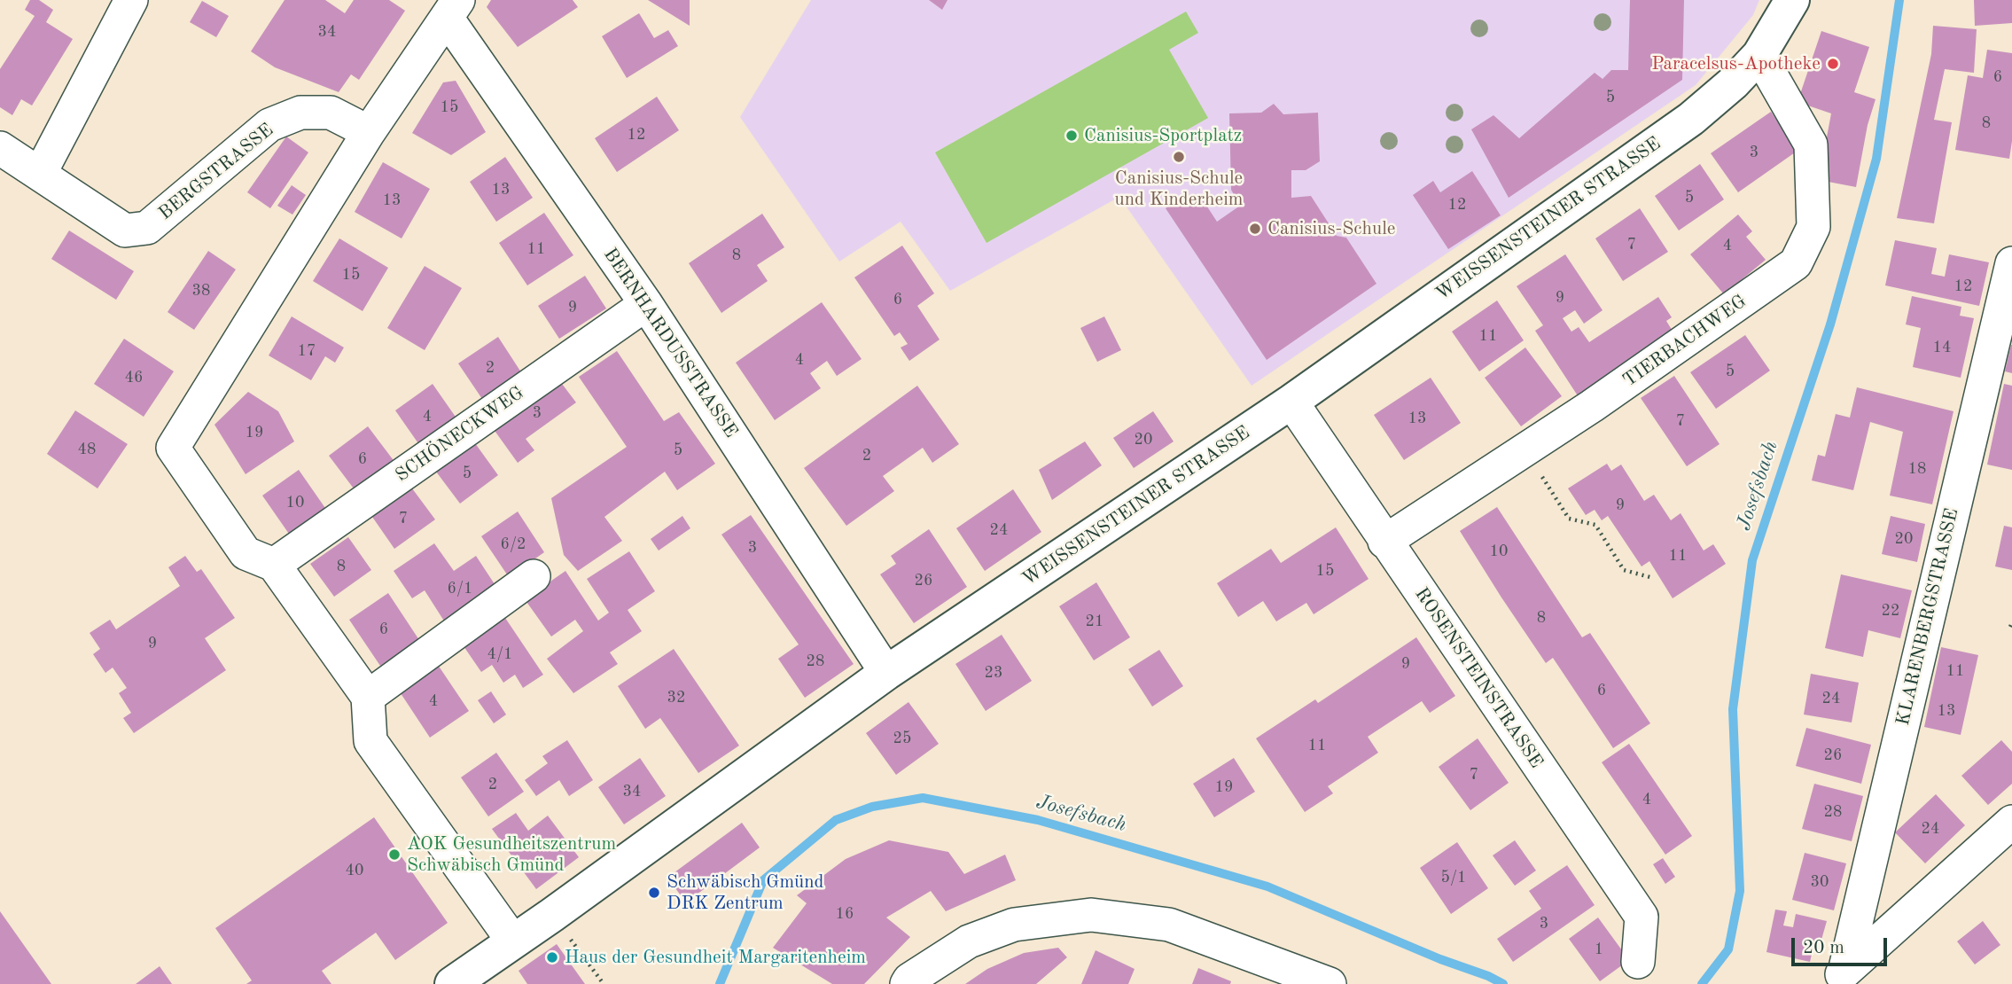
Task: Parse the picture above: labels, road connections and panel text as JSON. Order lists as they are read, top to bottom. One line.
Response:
{"streets":{"main road":["WEISSENSTEINER STRASSE"],"street":["BERGSTRASSE","TIERBACHWEG","BERNHARDUSSTRASSE","SCHÖNECKWEG","KLARENBERGSTRASSE","ROSENSTEINSTRASSE"]},"crossings":[["WEISSENSTEINER STRASSE","TIERBACHWEG"],["WEISSENSTEINER STRASSE","BERNHARDUSSTRASSE"],["WEISSENSTEINER STRASSE","ROSENSTEINSTRASSE"],["TIERBACHWEG","ROSENSTEINSTRASSE"],["BERNHARDUSSTRASSE","SCHÖNECKWEG"]],"water":["Josefsbach"],"places":["Paracelsus-Apotheke","Canisius-Sportplatz","Canisius-Schule und Kinderheim","Canisius-Schule","AOK Gesundheitszentrum Schwäbisch Gmünd","Schwäbisch Gmünd DRK Zentrum","Haus der Gesundheit Margaritenheim"],"house_numbers":["34","6","5","15","8","12","3","13","5","13","12","7","4","11","8","15","12","38","9","6","9","11","14","17","4","2","5","46","3","4","13","7","19","20","48","5","2","6","18","5","10","9","7","24","20","6/2","3","10","11","8","15","26","6/1","22","8","21","6","9","4/1","28","9","11","23","6","32","24","4","13","25","11","26","7","2","19","34","4","28","24","40","5/1","30","16","3","1"],"scale_bar":"20 m"}
